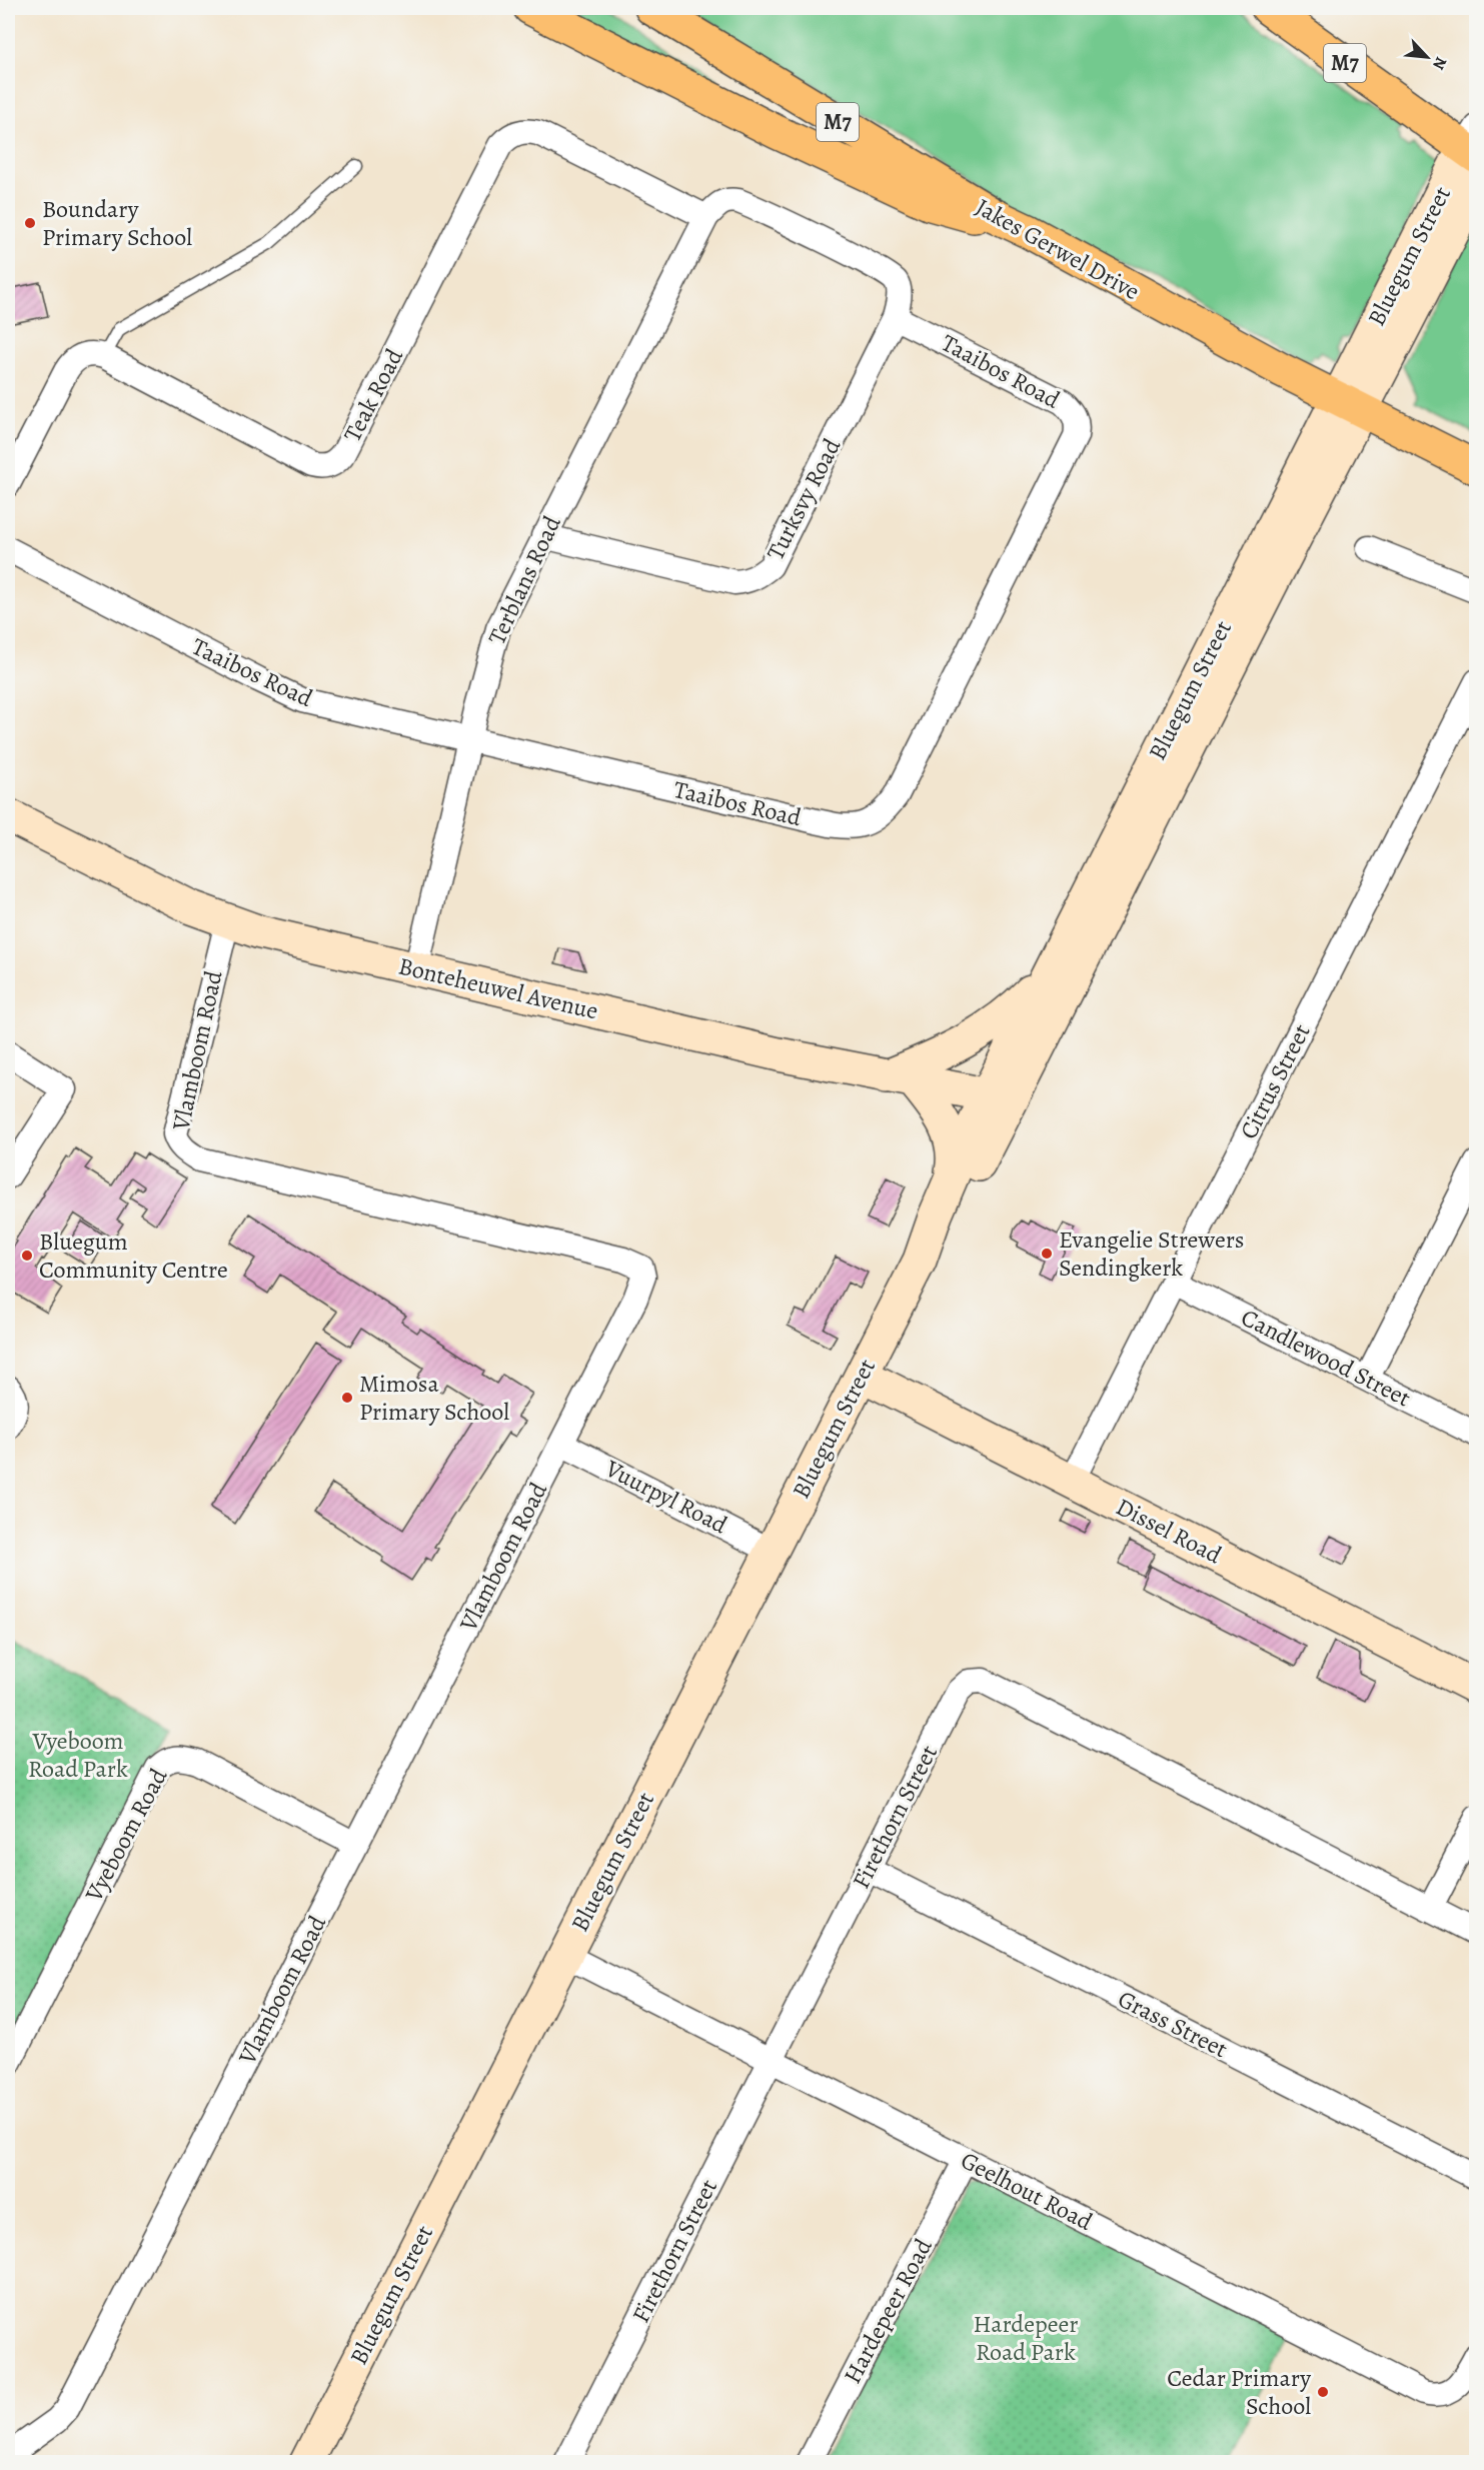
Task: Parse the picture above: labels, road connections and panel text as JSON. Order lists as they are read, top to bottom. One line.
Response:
{"streets":{"highway":["M7","Jakes Gerwel Drive"],"street":["Bluegum Street","Taaibos Road","Teak Road","Turksvy Road","Terblans Road","Bonteheuwel Avenue","Vlamboom Road","Citrus Street","Candlewood Street","Vuurpyl Road","Dissel Road","Firethorn Street","Vyeboom Road","Grass Street","Geelhout Road","Hardepeer Road"]},"crossings":[["M7","Bluegum Street"],["Jakes Gerwel Drive","Bluegum Street"],["Bluegum Street","Bonteheuwel Avenue"],["Bluegum Street","Vuurpyl Road"],["Bluegum Street","Dissel Road"],["Bluegum Street","Geelhout Road"],["Taaibos Road","Turksvy Road"],["Taaibos Road","Terblans Road"],["Teak Road","Turksvy Road"],["Teak Road","Terblans Road"],["Turksvy Road","Terblans Road"],["Terblans Road","Bonteheuwel Avenue"],["Bonteheuwel Avenue","Vlamboom Road"],["Vlamboom Road","Vuurpyl Road"],["Vlamboom Road","Vyeboom Road"],["Citrus Street","Candlewood Street"],["Citrus Street","Dissel Road"],["Firethorn Street","Grass Street"],["Firethorn Street","Geelhout Road"],["Geelhout Road","Hardepeer Road"]],"parks":["Vyeboom Road Park","Hardepeer Road Park"],"places":["Boundary Primary School","Evangelie Strewers Sendingkerk","Bluegum Community Centre","Mimosa Primary School","Cedar Primary School"],"north":"bottom right"}
